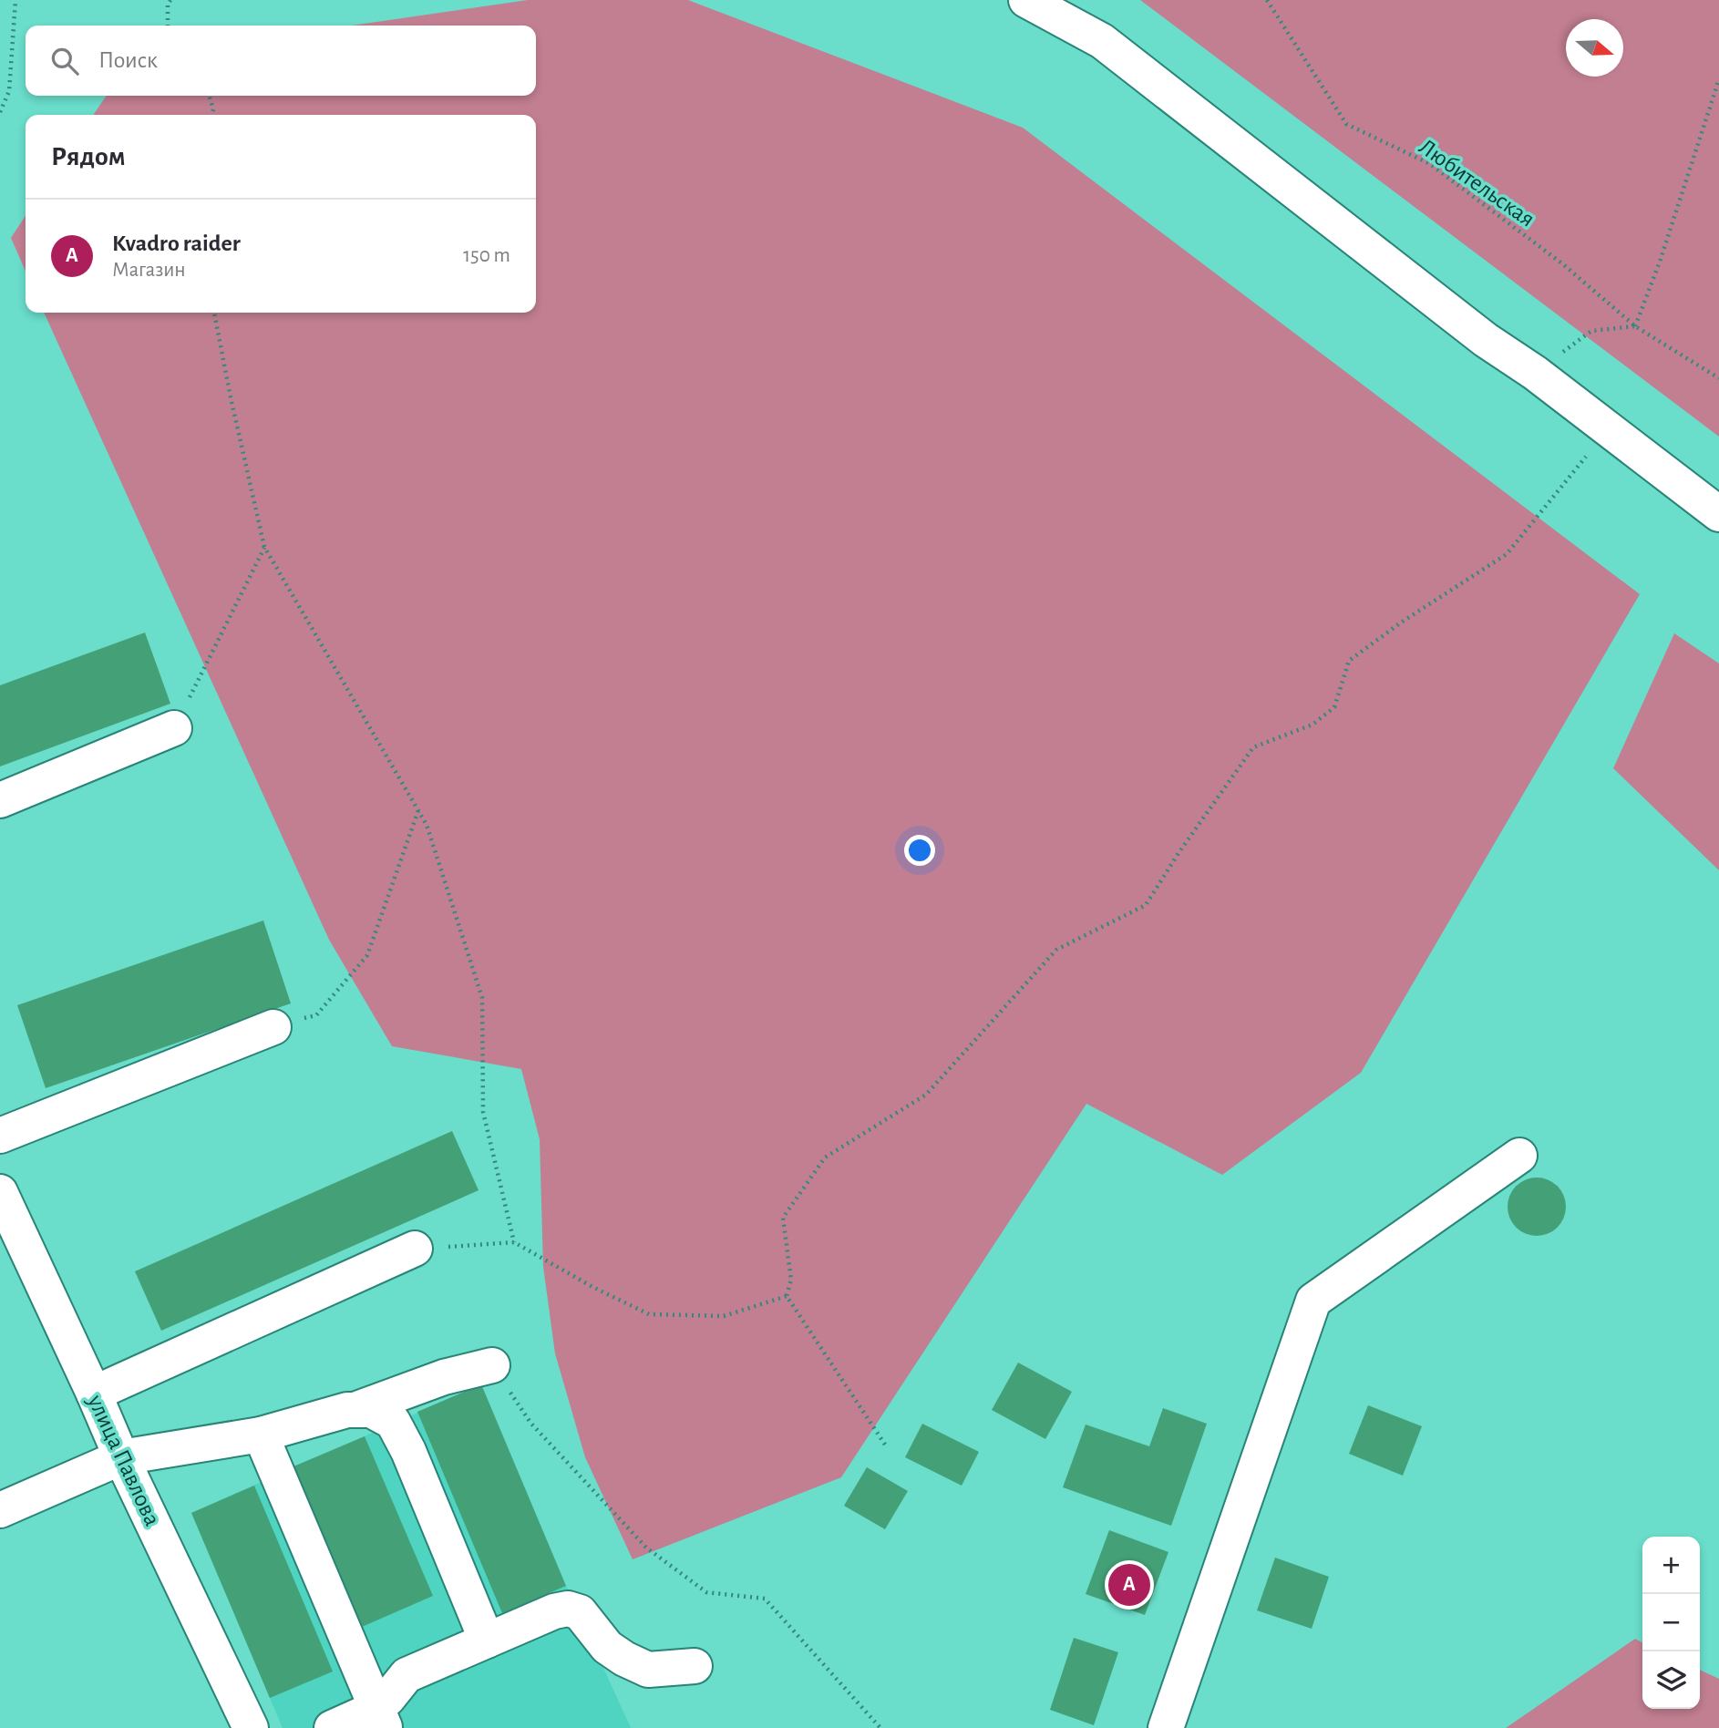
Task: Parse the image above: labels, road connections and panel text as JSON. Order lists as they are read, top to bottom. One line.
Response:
{"streets":{"street":["улица Павлова"],"path":["Любительская"]},"north":"right","page":{"search":"Поиск","heading":"Рядом","list":[{"mark":"A","name":"Kvadro raider","note":"Магазин","value":"150 m"}],"map_buttons":["+","−"],"pins":"A"}}
